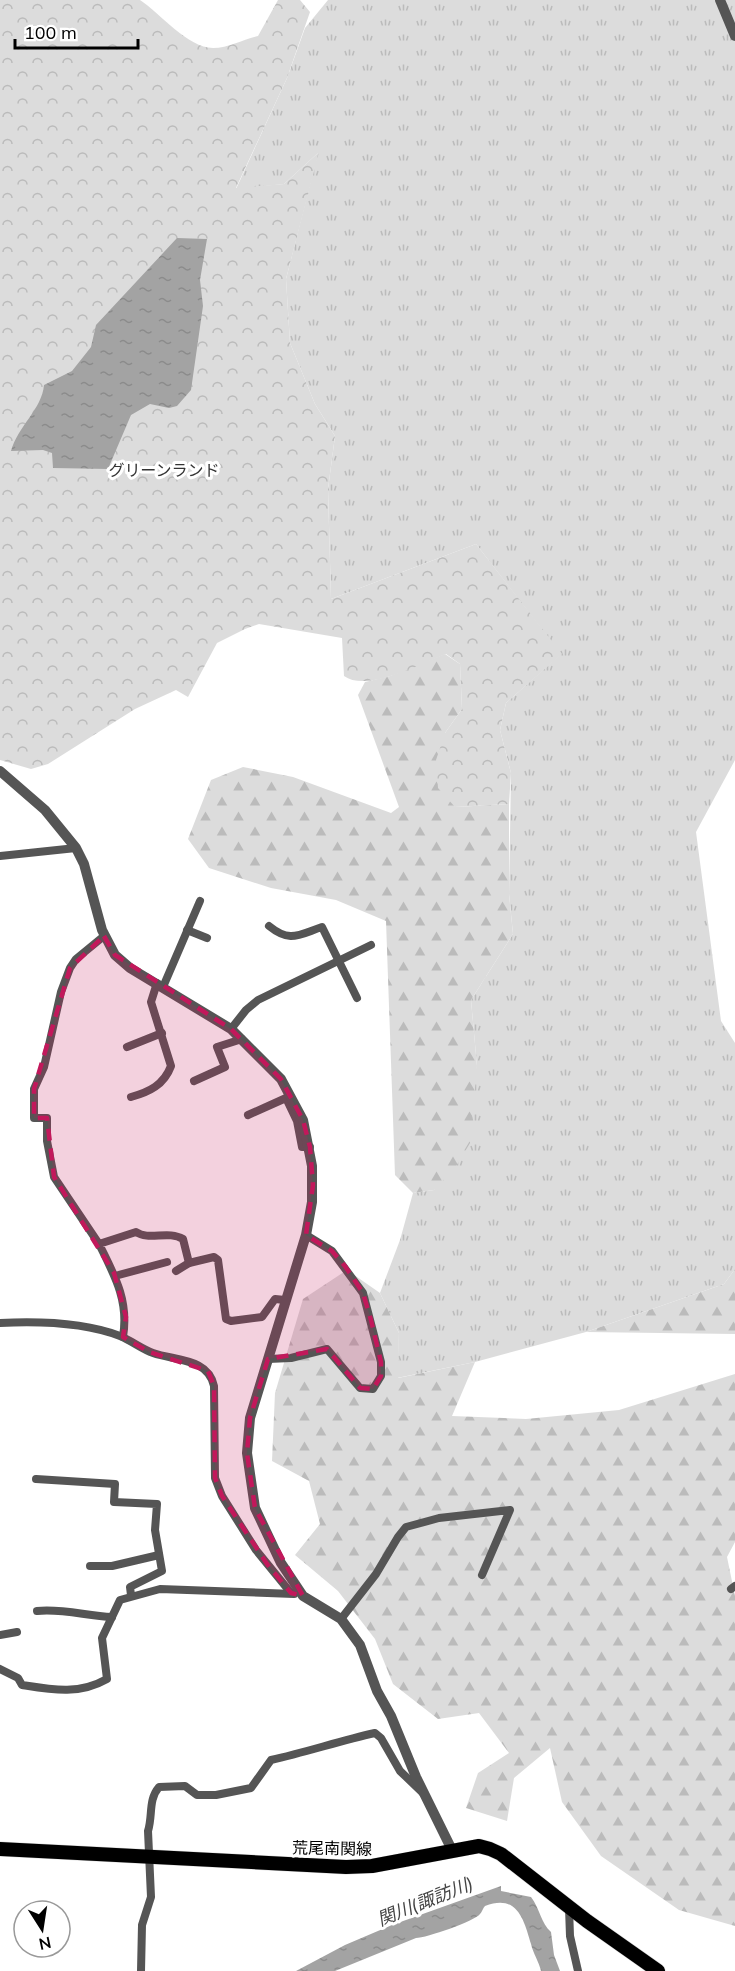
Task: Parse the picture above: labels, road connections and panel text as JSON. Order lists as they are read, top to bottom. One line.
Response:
{"streets":{"main road":["荒尾南関線"]},"water":["関川(諏訪川)"],"parks":["グリーンランド"],"scale_bar":"100 m","north":"bottom"}
